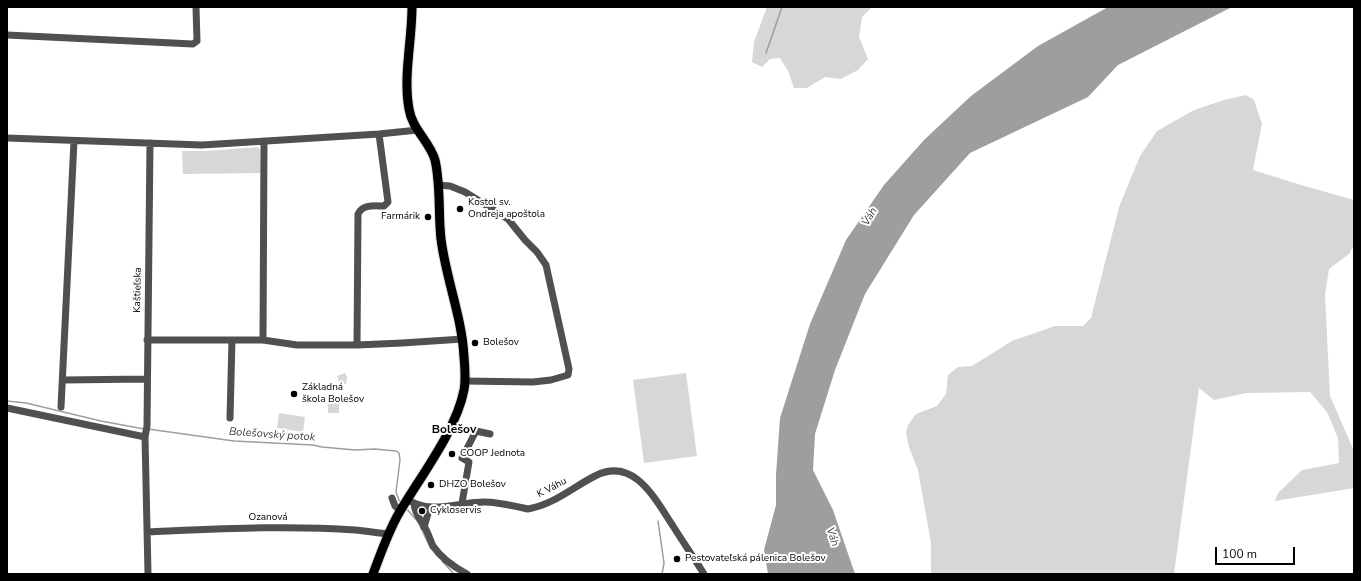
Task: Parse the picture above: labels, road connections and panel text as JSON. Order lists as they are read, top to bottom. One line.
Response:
{"streets":{"street":["Kaštieľska","K Váhu","Ozanová"]},"districts":["Bolešov"],"water":["Váh","Bolešovský potok"],"places":["Kostol sv. Ondreja apoštola","Farmárik","Bolešov","Základná škola Bolešov","COOP Jednota","DHZO Bolešov","Cykloservis","Pestovateľská pálenica Bolešov"],"scale_bar":"100 m"}
